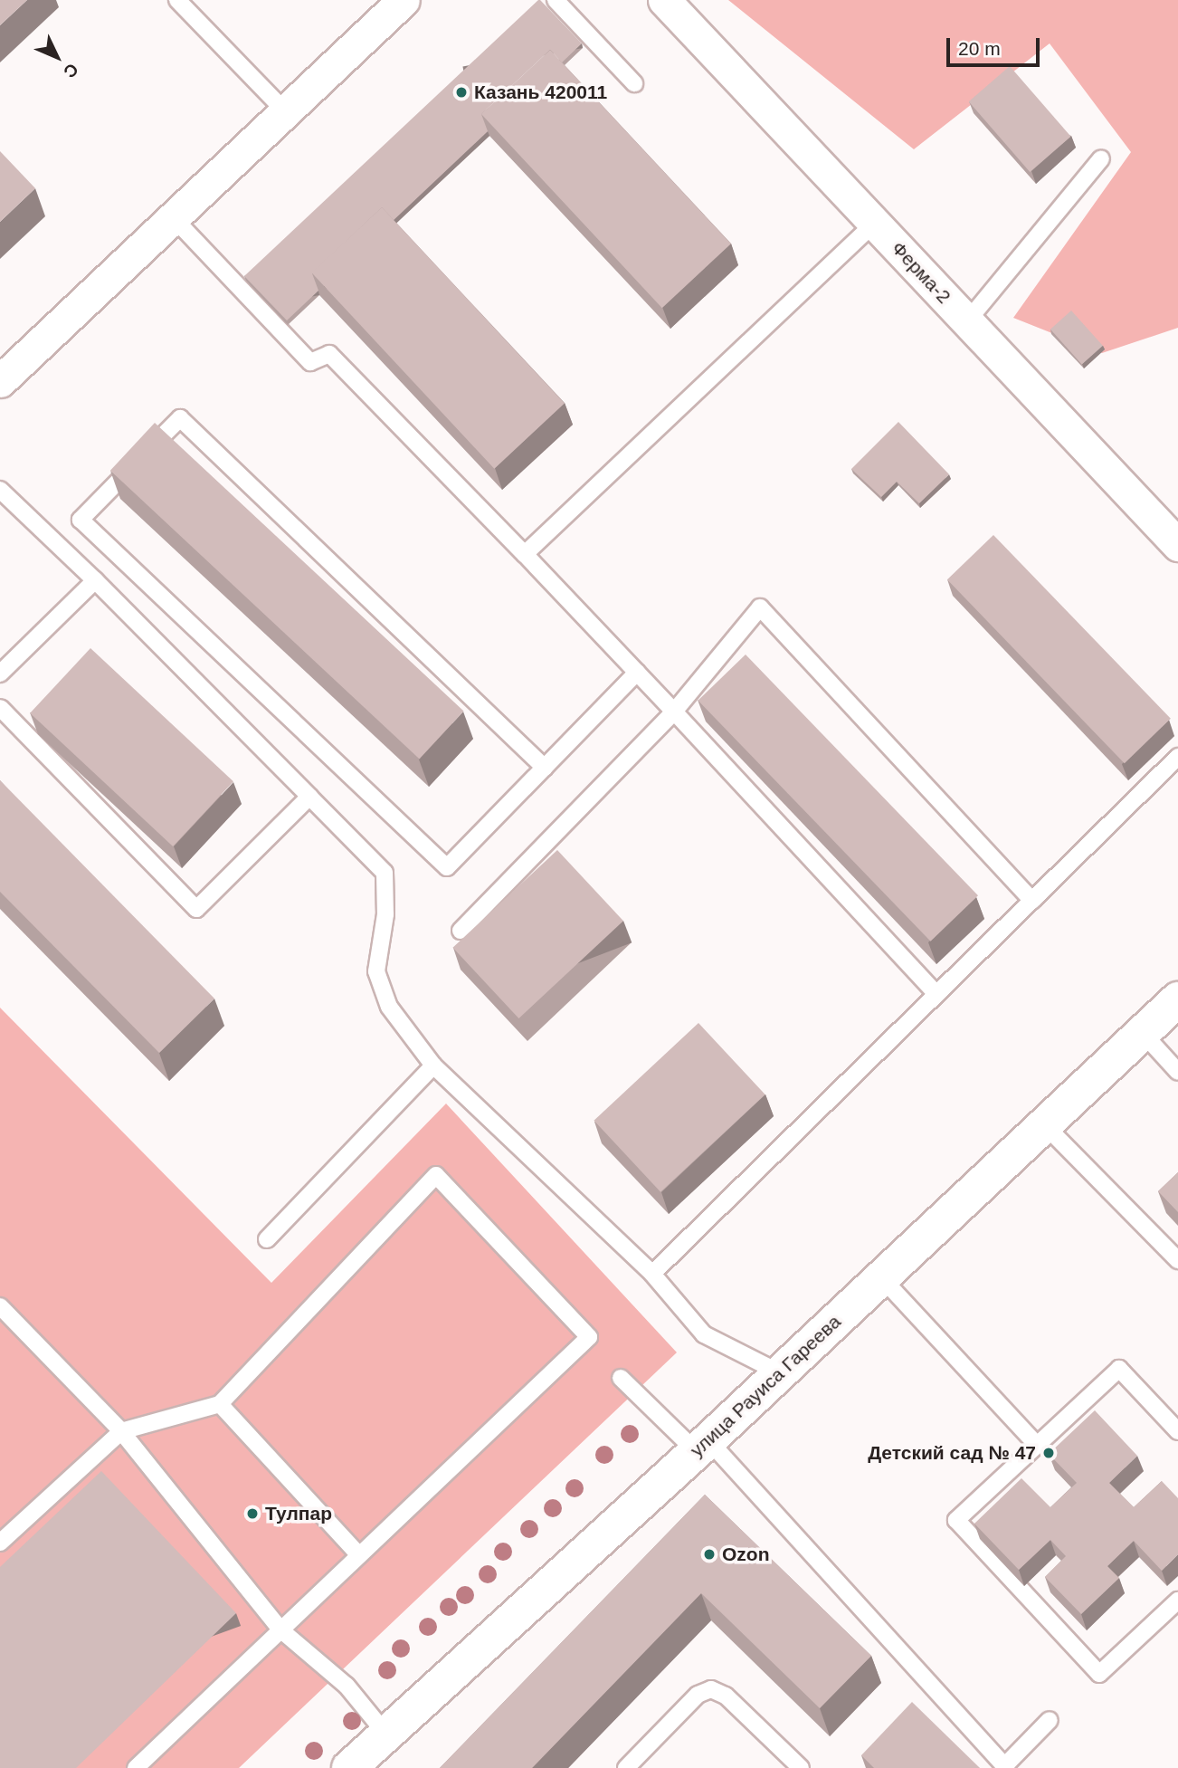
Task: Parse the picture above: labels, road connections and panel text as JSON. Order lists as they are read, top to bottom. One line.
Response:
{"streets":{"street":["Ферма-2","улица Рауиса Гареева"]},"places":["Казань 420011","Детский сад № 47","Тулпар","Ozon"],"scale_bar":"20 m","north":"bottom right"}
